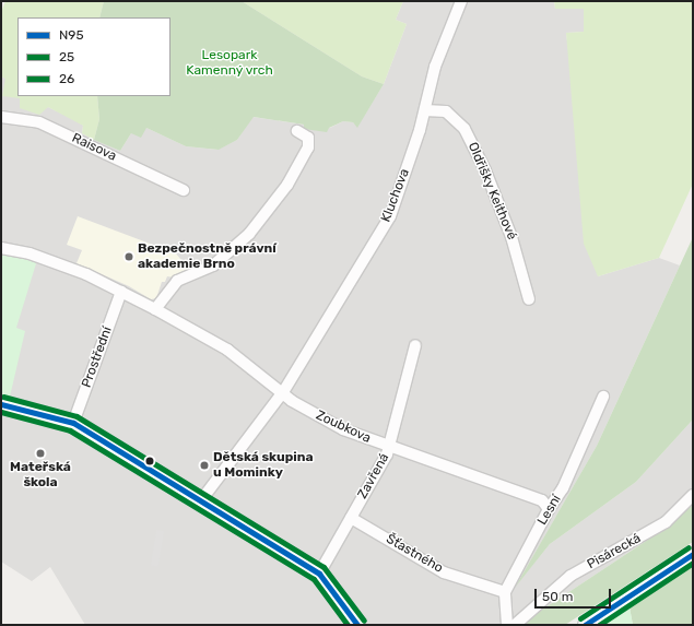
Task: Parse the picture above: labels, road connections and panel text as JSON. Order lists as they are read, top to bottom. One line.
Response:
{"streets":{"street":["Raisova","Oldřišky Keithové","Kluchova","Prostřední","Zoubkova","Zavřená","Lesní","Pisárecká","Šťastného"]},"crossings":[["Oldřišky Keithové","Kluchova"],["Kluchova","Zoubkova"],["Prostřední","Zoubkova"],["Zoubkova","Zavřená"],["Zoubkova","Lesní"],["Zavřená","Šťastného"],["Lesní","Šťastného"]],"parks":["Lesopark Kamenný vrch"],"places":["Bezpečnostně právní akademie Brno","Mateřská škola","Dětská skupina u Mominky"],"lines":["transit line 26","transit line N95","transit line 25"],"legend":["N95","25","26"],"scale_bar":"50 m"}
